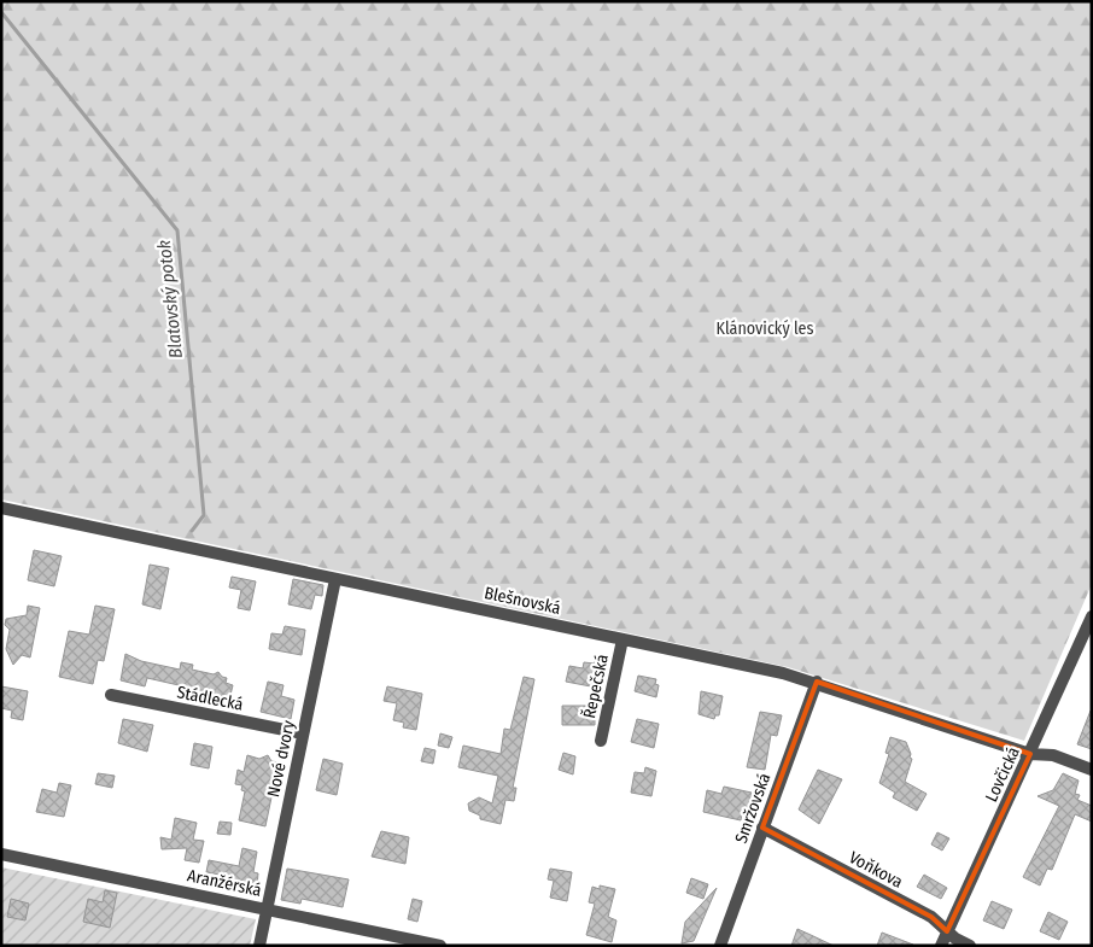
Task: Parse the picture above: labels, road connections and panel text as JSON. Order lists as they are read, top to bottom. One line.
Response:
{"streets":{"street":["Blešnovská","Řepečská","Stádlecká","Nové dvory","Lovčická","Smržovská","Voňkova","Aranžérská"]},"crossings":[["Blešnovská","Řepečská"],["Blešnovská","Nové dvory"],["Blešnovská","Lovčická"],["Blešnovská","Smržovská"],["Stádlecká","Nové dvory"],["Nové dvory","Aranžérská"],["Lovčická","Voňkova"],["Smržovská","Voňkova"]],"water":["Blatovský potok"],"parks":["Klánovický les"]}
